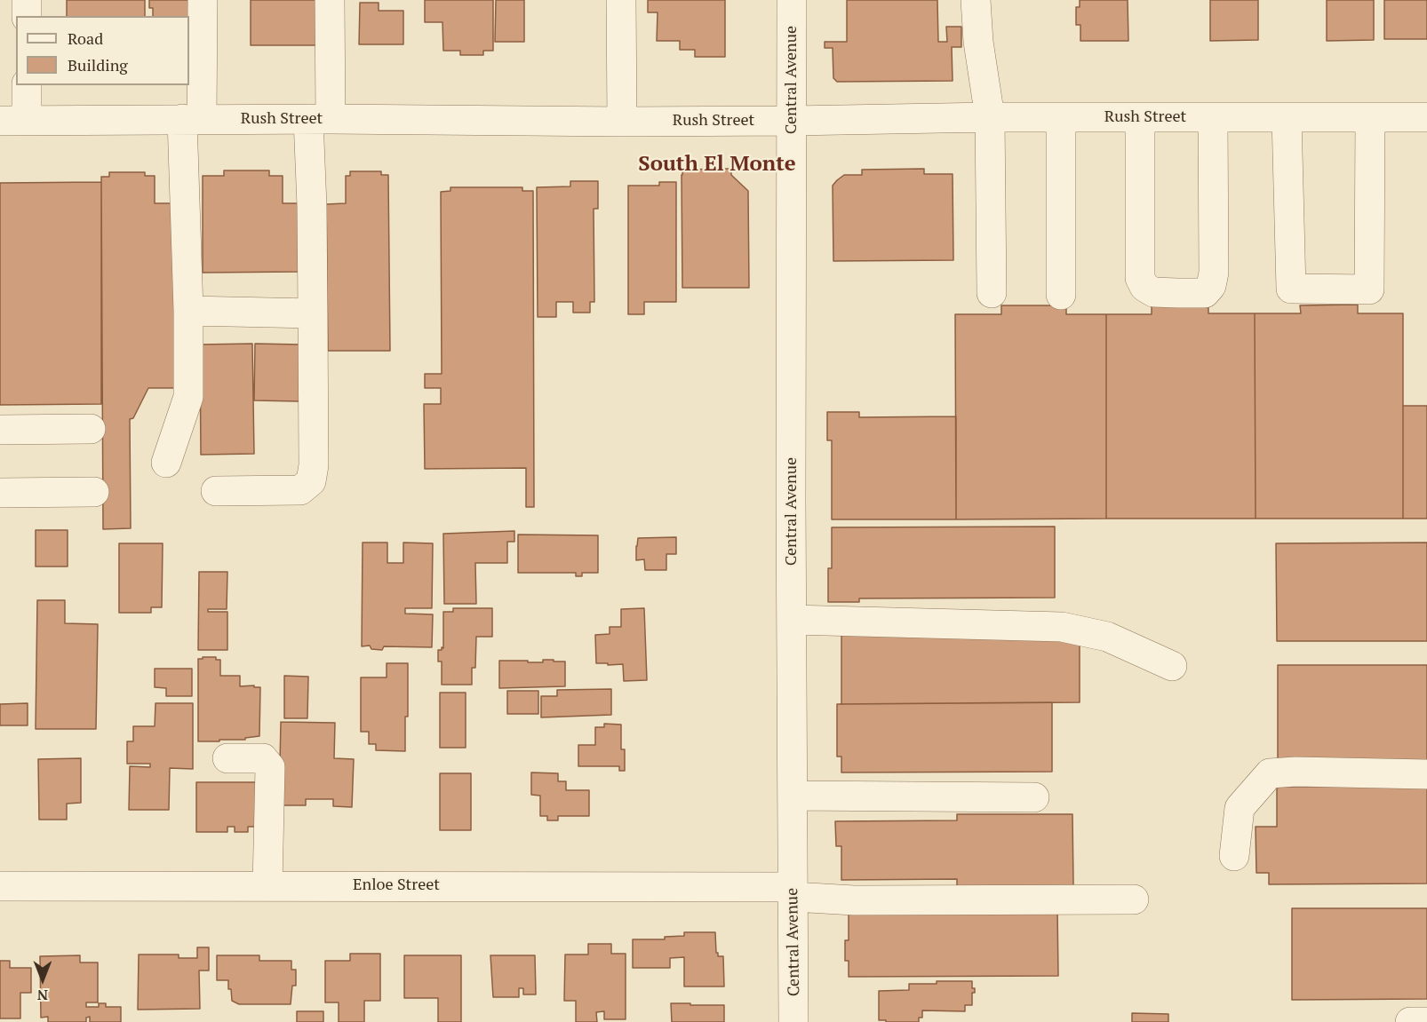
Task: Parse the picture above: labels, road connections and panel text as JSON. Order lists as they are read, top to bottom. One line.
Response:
{"streets":{"street":["Central Avenue","Rush Street","Enloe Street"]},"crossings":[["Central Avenue","Rush Street"],["Central Avenue","Enloe Street"]],"districts":["South El Monte"],"legend":["Road","Building"],"north":"bottom"}
